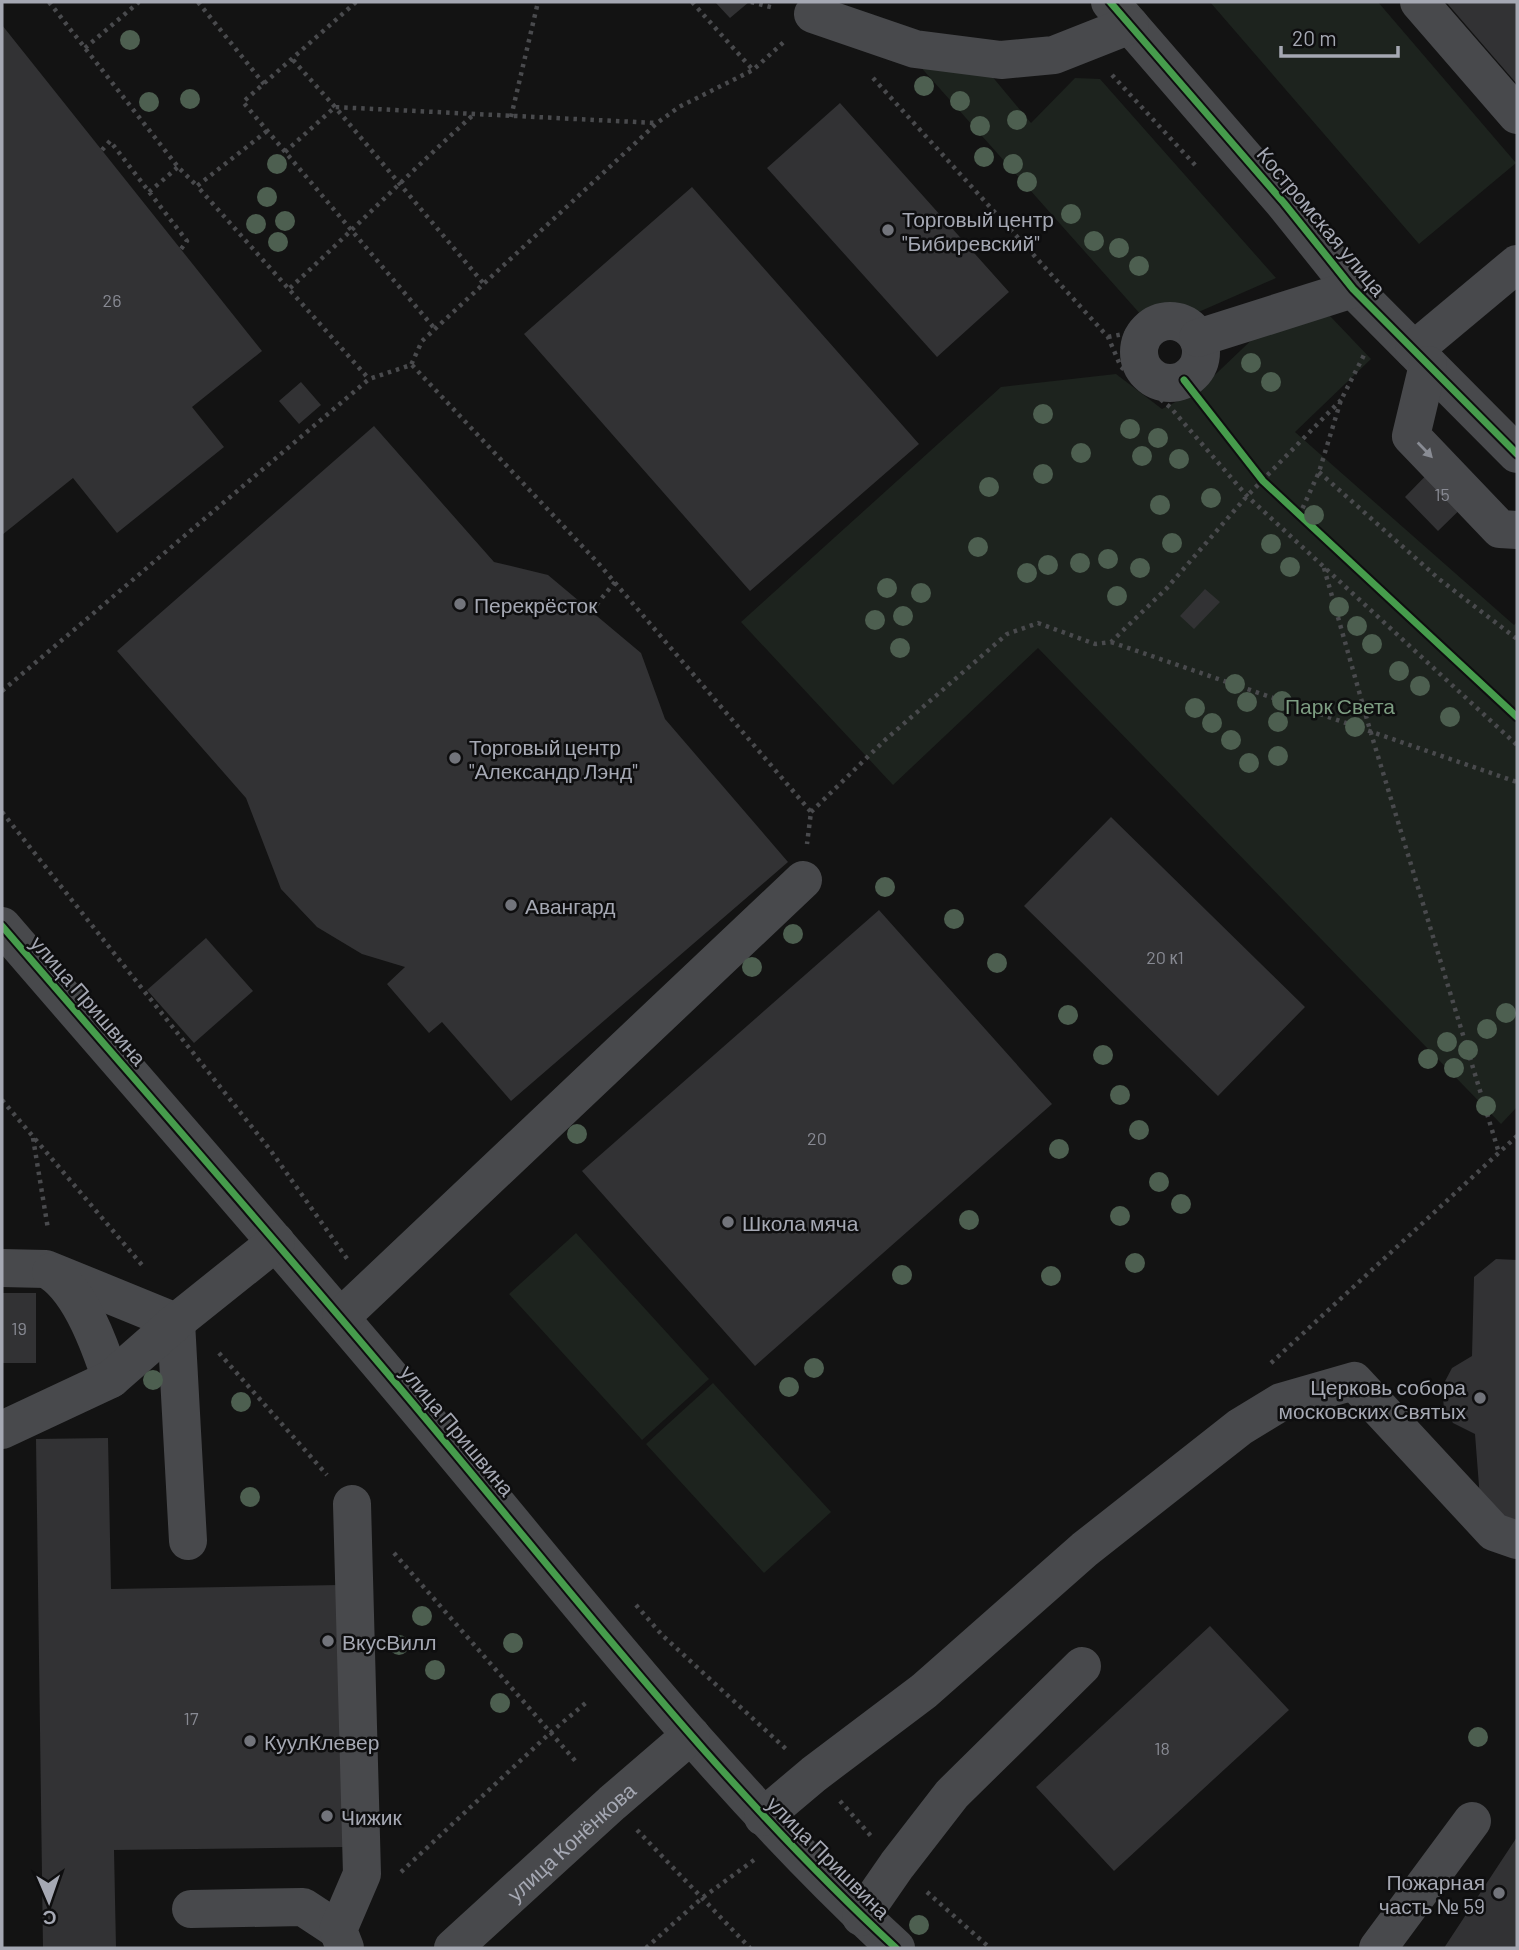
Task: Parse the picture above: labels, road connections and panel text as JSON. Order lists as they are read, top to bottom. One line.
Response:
{"streets":{"street":["Костромская улица","улица Пришвина","улица Конёнкова"]},"crossings":[["улица Пришвина","улица Конёнкова"]],"parks":["Парк Света"],"places":["Торговый центр \"Бибиревский\"","Перекрёсток","Торговый центр \"Александр Лэнд\"","Авангард","Школа мяча","Церковь собора московских Святых","ВкусВилл","КуулКлевер","Чижик","Пожарная часть № 59"],"house_numbers":["26","15","20 к1","20","19","17","18"],"scale_bar":"20 m","north":"bottom"}
